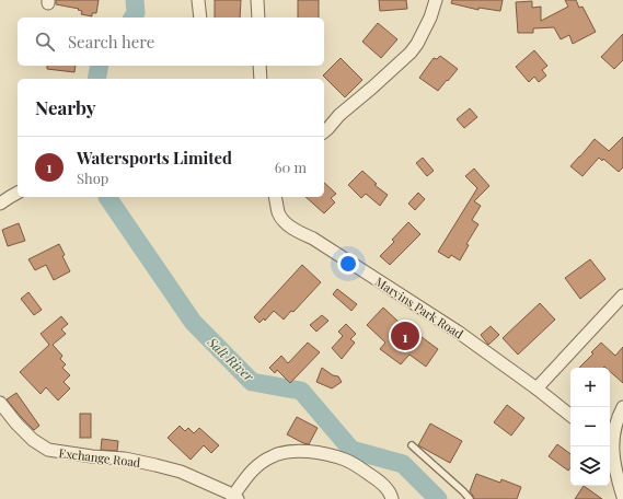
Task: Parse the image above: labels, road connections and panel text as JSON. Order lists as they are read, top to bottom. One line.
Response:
{"streets":{"street":["Marvins Park Road","Exchange Road"]},"water":["Salt River"],"page":{"search":"Search here","heading":"Nearby","list":[{"mark":"1","name":"Watersports Limited","note":"Shop","value":"60 m"}],"pins":"1","map_buttons":["+","−"]}}
